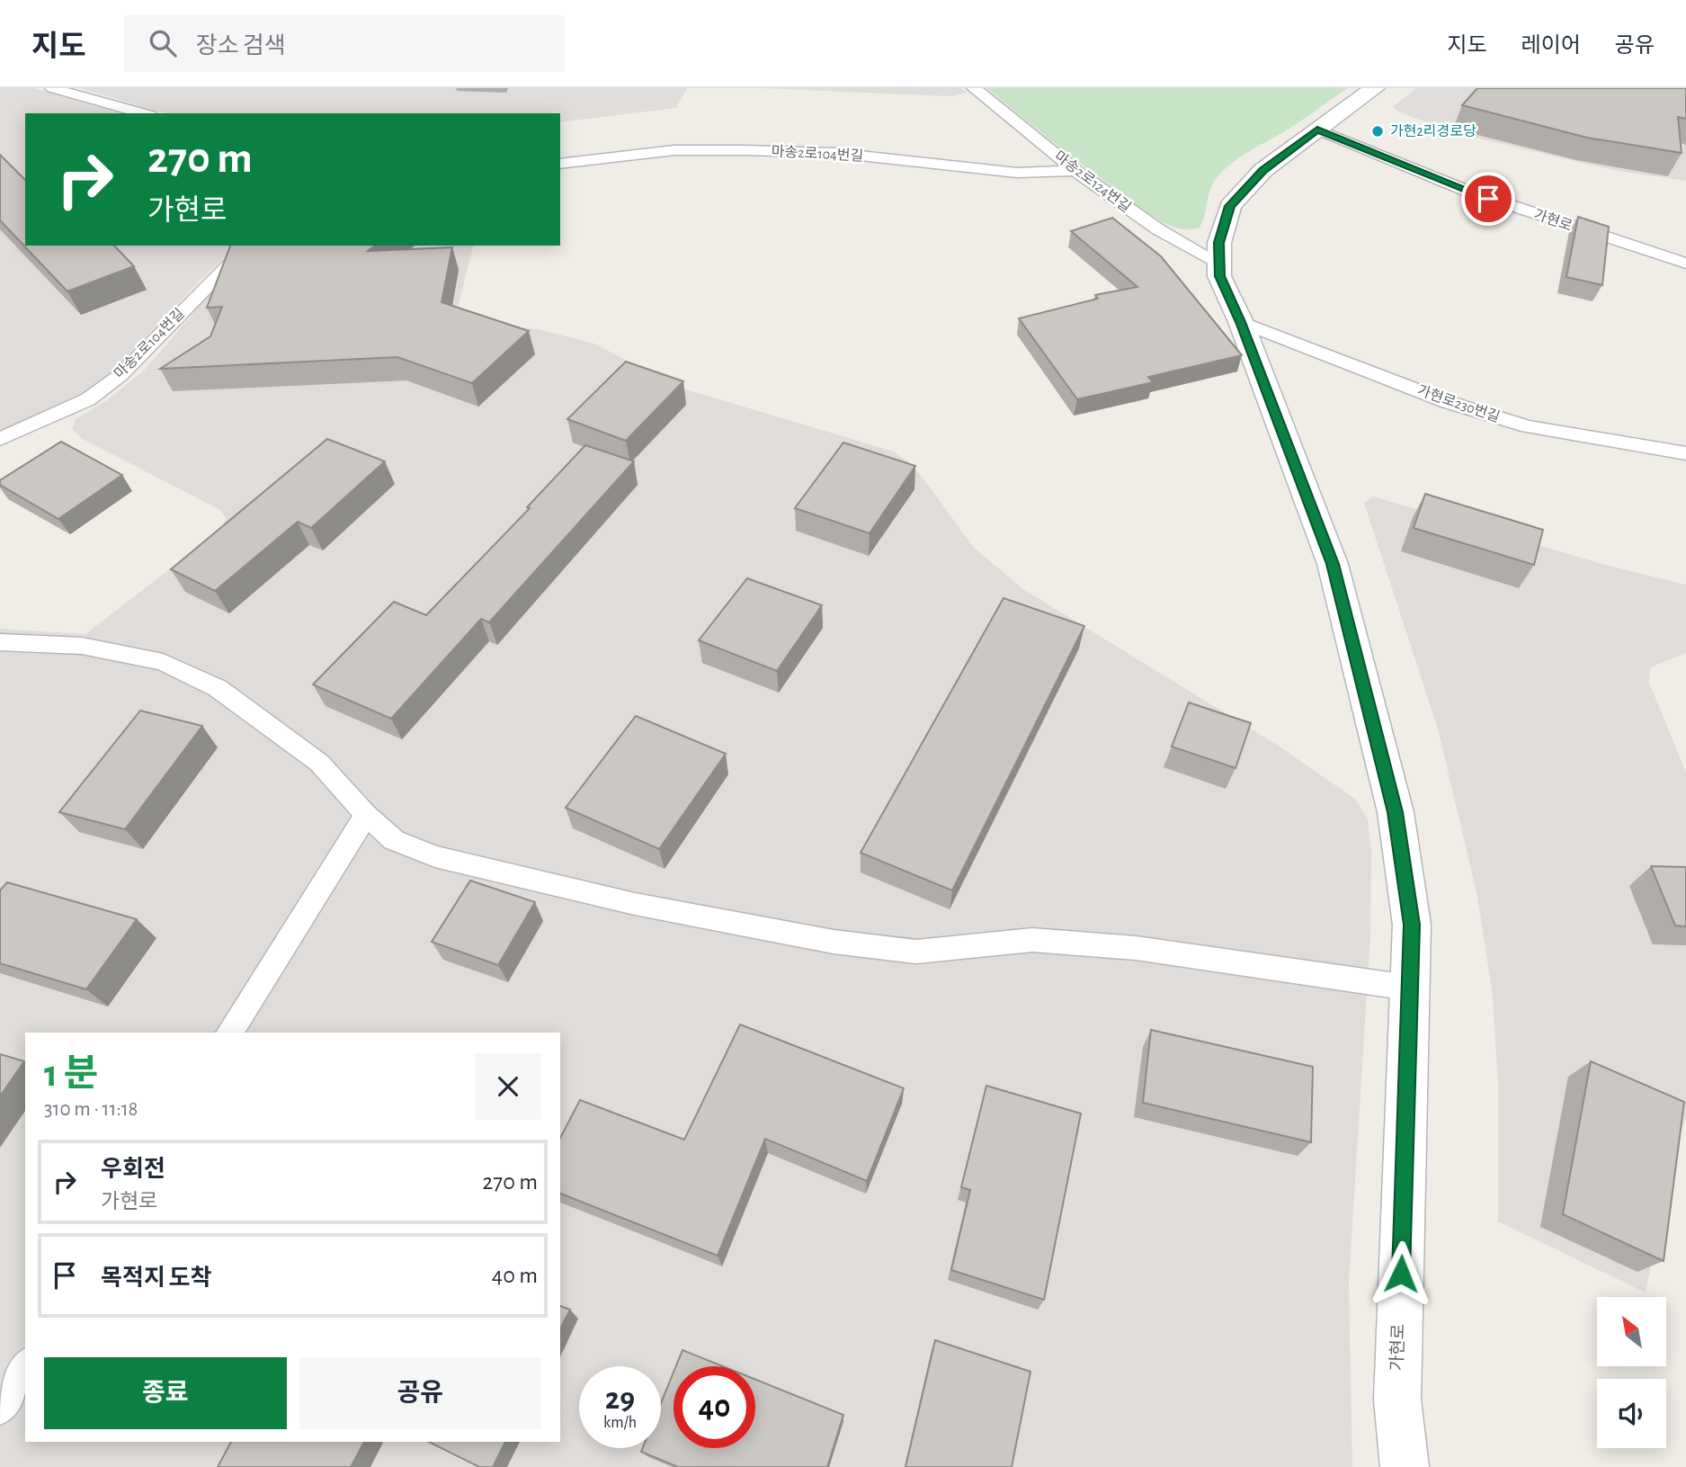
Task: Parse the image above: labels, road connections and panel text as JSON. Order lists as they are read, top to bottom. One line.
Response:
{"streets":{"street":["가현로"],"lane":["마송2로104번길","마송2로124번길","가현로230번길"]},"crossings":[["마송2로104번길","마송2로124번길"],["마송2로124번길","가현로"],["가현로","가현로230번길"]],"places":["가현2리경로당"],"north":"top left","page":{"header":"지도","search":"장소 검색","nav":["지도","레이어","공유"],"turn":["270 m","가현로"],"heading":["1 분","310 m · 11:18"],"list":[{"name":"우회전","note":"가현로","value":"270 m"},{"name":"목적지 도착","value":"40 m"}],"buttons":["종료","공유"],"speed":"29 km/h","limit":"40"}}
